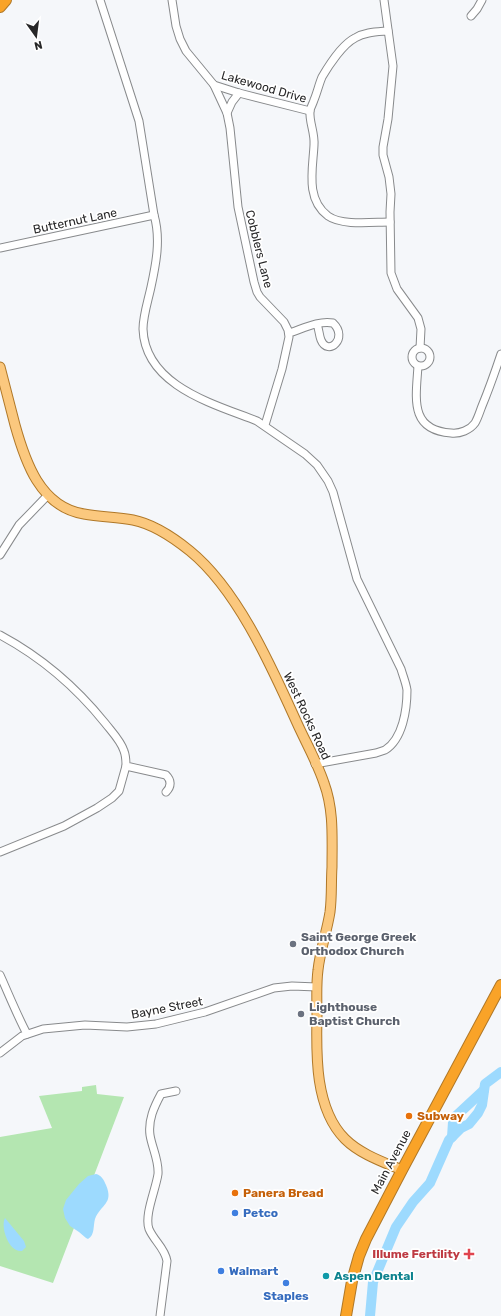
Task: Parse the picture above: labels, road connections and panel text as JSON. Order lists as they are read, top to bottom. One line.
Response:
{"streets":{"highway":["Main Avenue"],"main road":["West Rocks Road"],"street":["Lakewood Drive","Butternut Lane","Cobblers Lane","Bayne Street"]},"crossings":[["Lakewood Drive","Cobblers Lane"],["West Rocks Road","Bayne Street"],["West Rocks Road","Main Avenue"]],"places":{"other":["Saint George Greek Orthodox Church","Lighthouse Baptist Church","Subway","Panera Bread","Petco","Walmart","Aspen Dental","Staples"],"health":["Illume Fertility"]},"north":"bottom"}
